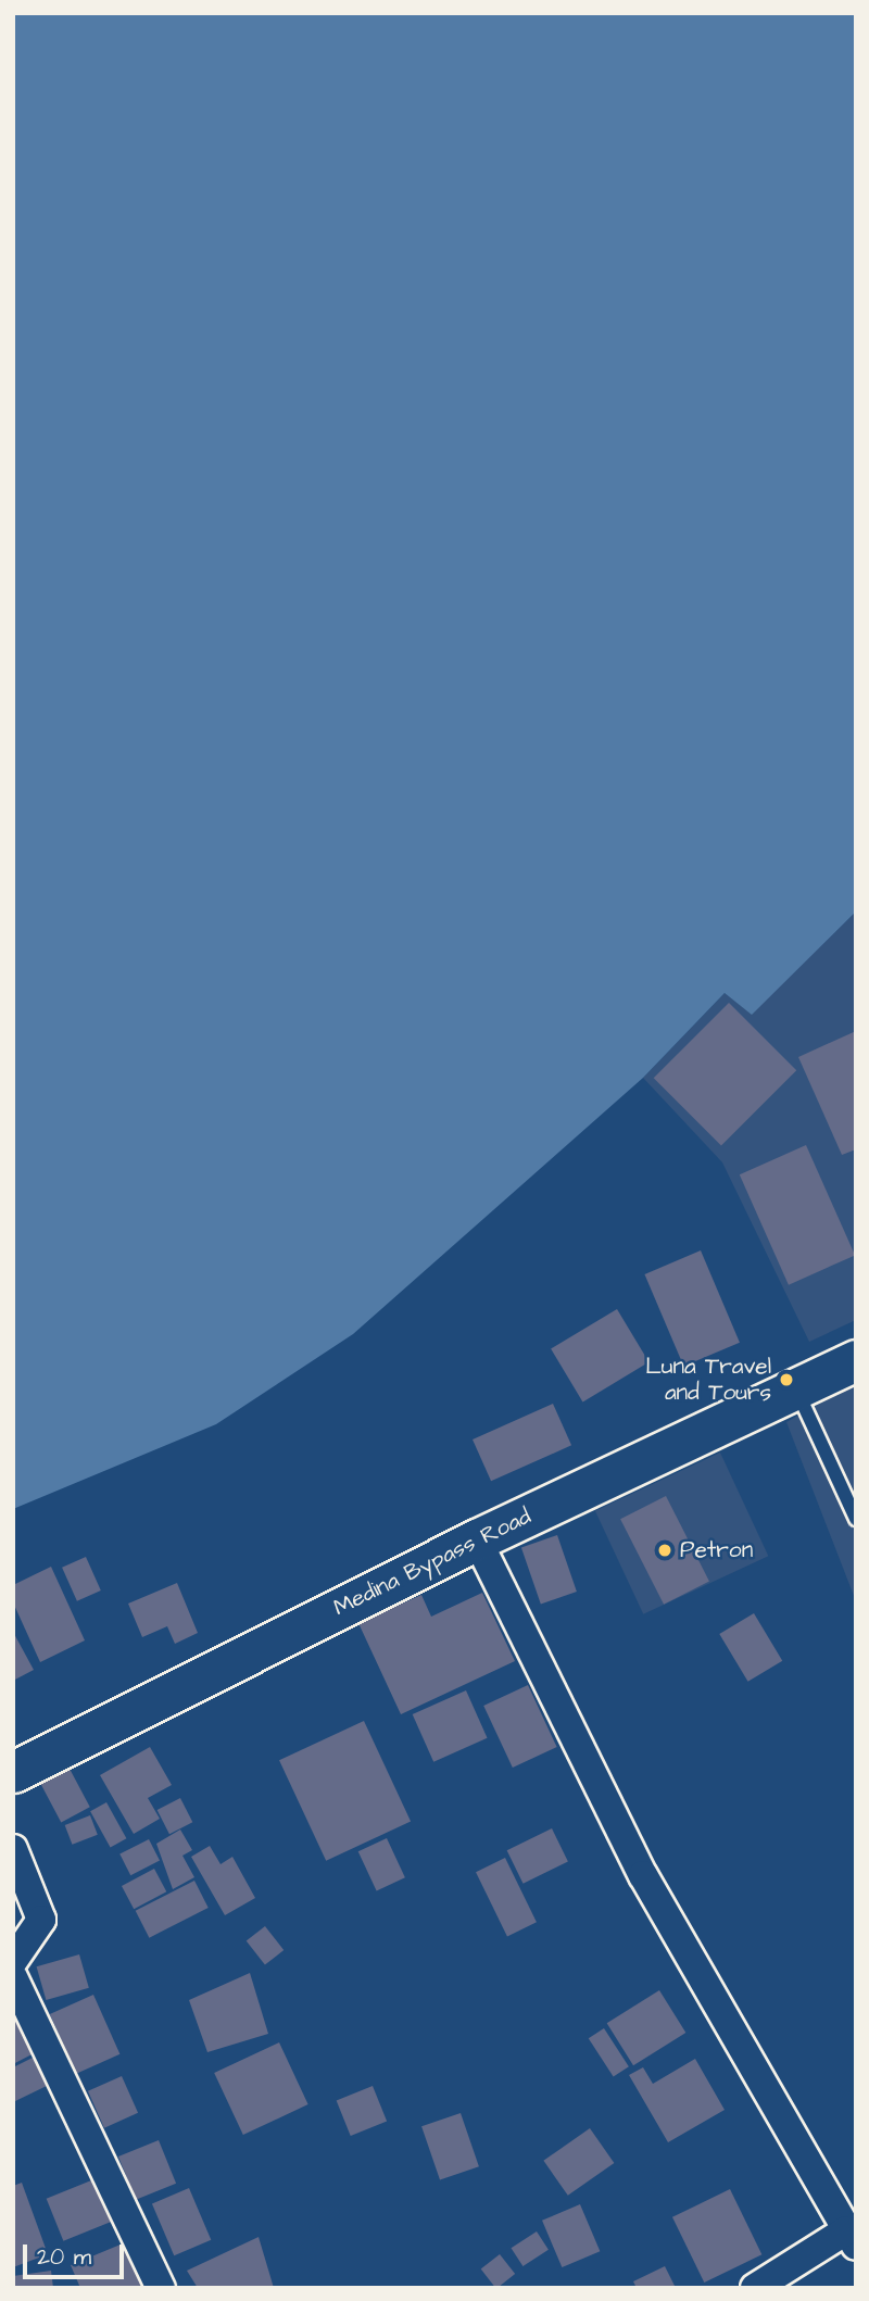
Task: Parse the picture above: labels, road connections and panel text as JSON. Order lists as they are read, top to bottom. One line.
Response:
{"streets":{"main road":["Medina Bypass Road"]},"places":["Luna Travel and Tours","Petron"],"scale_bar":"20 m"}
